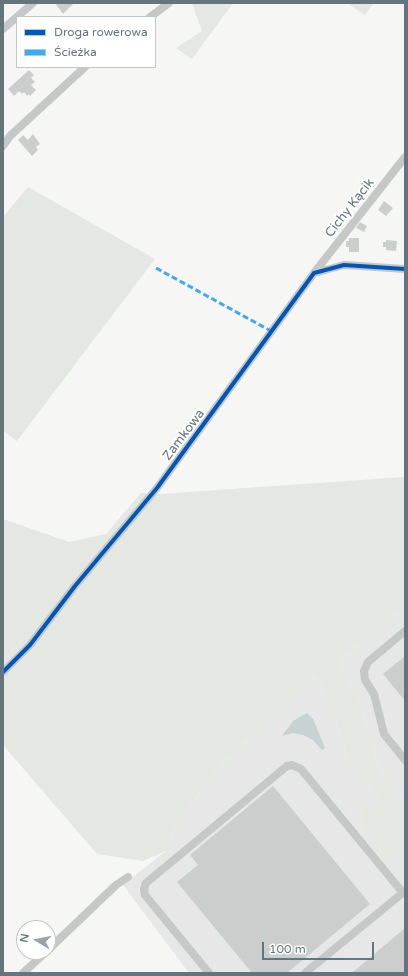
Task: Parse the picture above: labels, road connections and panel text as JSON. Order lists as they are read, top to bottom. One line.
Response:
{"streets":{"street":["Cichy Kącik","Zamkowa"]},"crossings":[["Cichy Kącik","Zamkowa"]],"legend":["Droga rowerowa","Ścieżka"],"scale_bar":"100 m","north":"left"}
